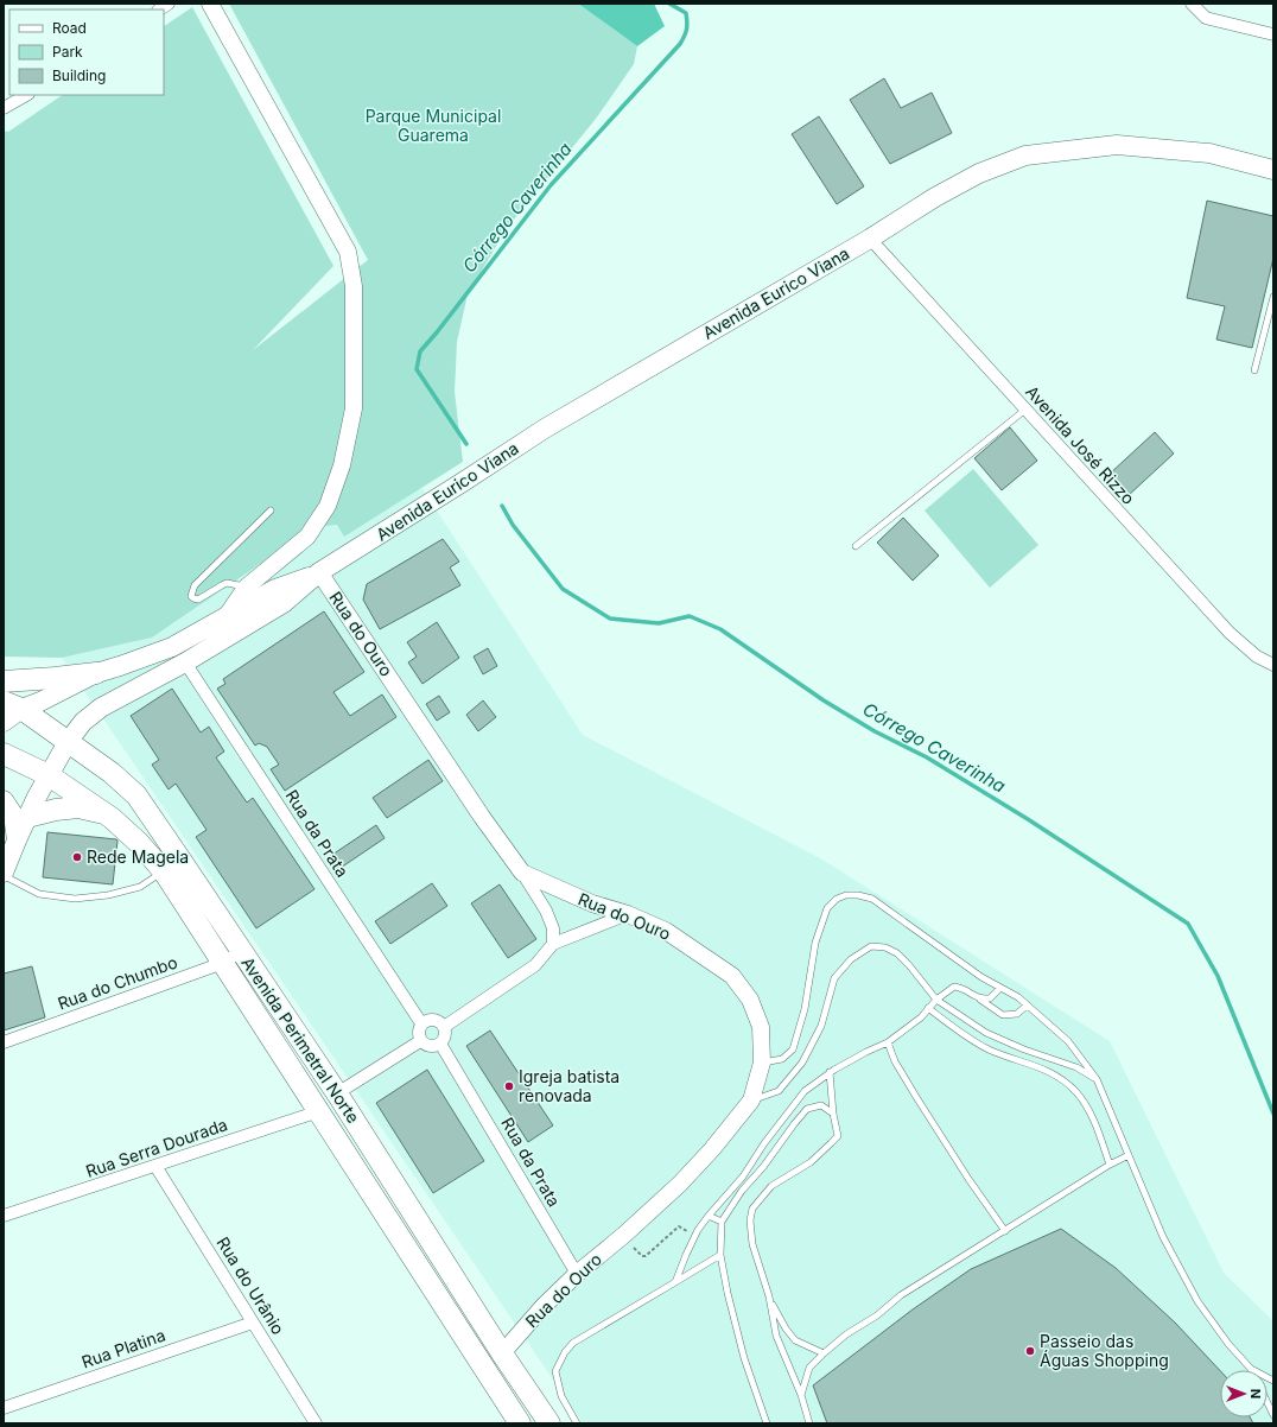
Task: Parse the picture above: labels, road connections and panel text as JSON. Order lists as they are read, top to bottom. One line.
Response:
{"streets":{"highway":["Avenida Perimetral Norte"],"main road":["Avenida Eurico Viana"],"street":["Avenida José Rizzo","Rua do Ouro","Rua da Prata","Rua do Chumbo","Rua Serra Dourada","Rua do Urânio","Rua Platina"]},"crossings":[["Avenida Eurico Viana","Avenida José Rizzo"],["Avenida Eurico Viana","Rua do Ouro"],["Avenida Eurico Viana","Rua da Prata"],["Avenida Eurico Viana","Avenida Perimetral Norte"],["Rua do Ouro","Rua da Prata"],["Rua do Ouro","Avenida Perimetral Norte"],["Rua do Chumbo","Avenida Perimetral Norte"],["Avenida Perimetral Norte","Rua Serra Dourada"],["Rua Serra Dourada","Rua do Urânio"],["Rua do Urânio","Rua Platina"]],"water":["Córrego Caverinha"],"parks":["Parque Municipal Guarema"],"places":["Rede Magela","Igreja batista renovada","Passeio das Águas Shopping"],"legend":["Road","Park","Building"],"north":"right"}
